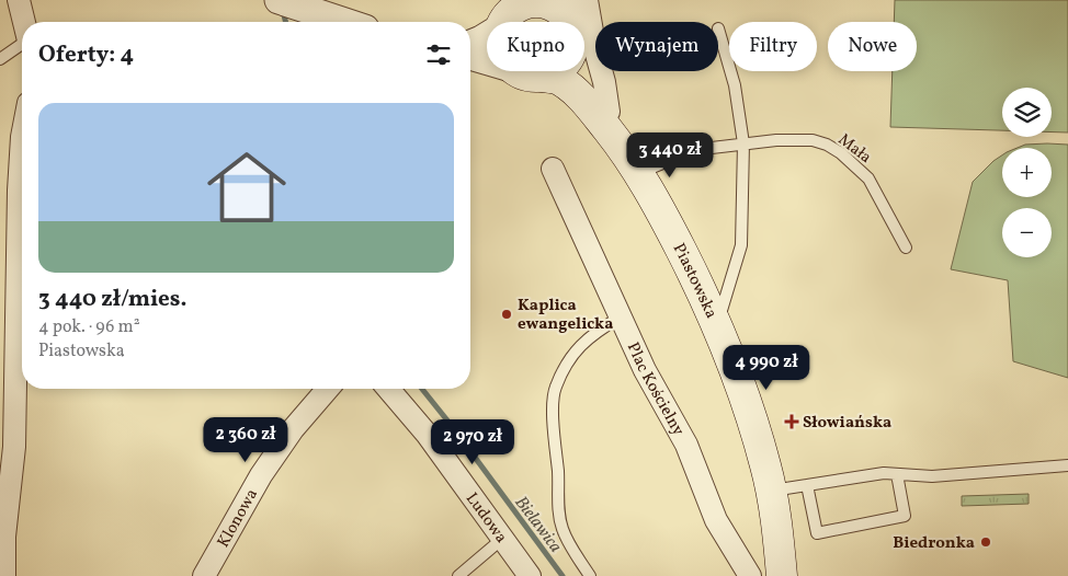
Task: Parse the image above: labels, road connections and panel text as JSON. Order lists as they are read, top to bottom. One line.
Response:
{"streets":{"main road":["Piastowska"],"street":["Plac Kościelny","Klonowa","Ludowa"],"lane":["Mała"]},"crossings":[["Mała","Piastowska"]],"water":["Bielawica"],"places":{"other":["Kaplica ewangelicka","Biedronka"],"health":["Słowiańska"]},"page":{"chip":["Kupno","Wynajem","Filtry","Nowe"],"heading":"Oferty: 4","map_buttons":["+","−"],"list":[{"name":"3 440 zł/mies.","note":"4 pok. · 96 m² · Piastowska"}],"price":["3 440 zł","4 990 zł","2 360 zł","2 970 zł"]}}
